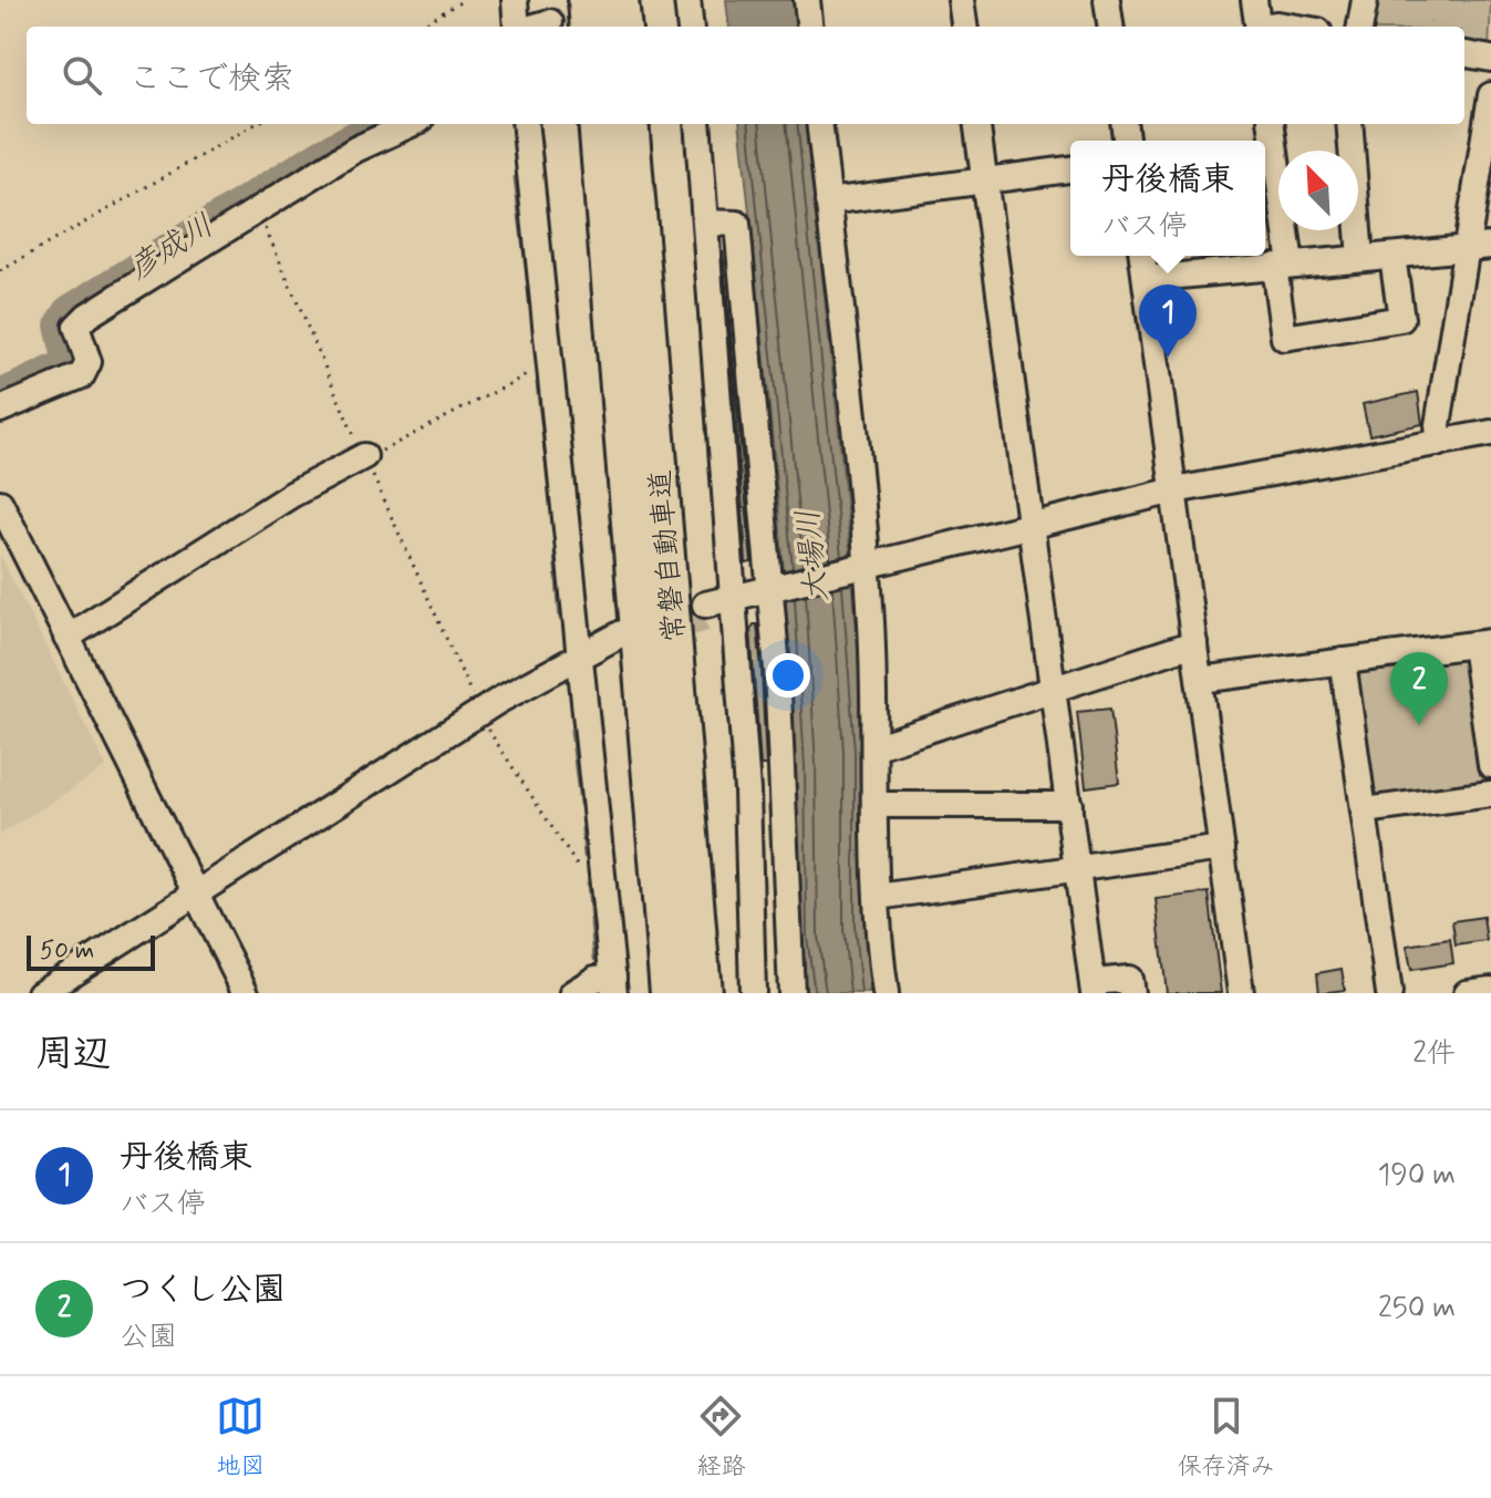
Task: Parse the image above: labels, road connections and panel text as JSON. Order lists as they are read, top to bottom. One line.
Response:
{"streets":{"highway":["常磐自動車道"]},"water":["彦成川","大場川"],"scale_bar":"50 m","north":"top left","page":{"search":"ここで検索","popup":["丹後橋東","バス停"],"pins":["1","2"],"scale":"50 m","heading":["周辺","2件"],"list":[{"mark":"1","name":"丹後橋東","note":"バス停","value":"190 m"},{"mark":"2","name":"つくし公園","note":"公園","value":"250 m"}],"nav":["地図","経路","保存済み"]}}
